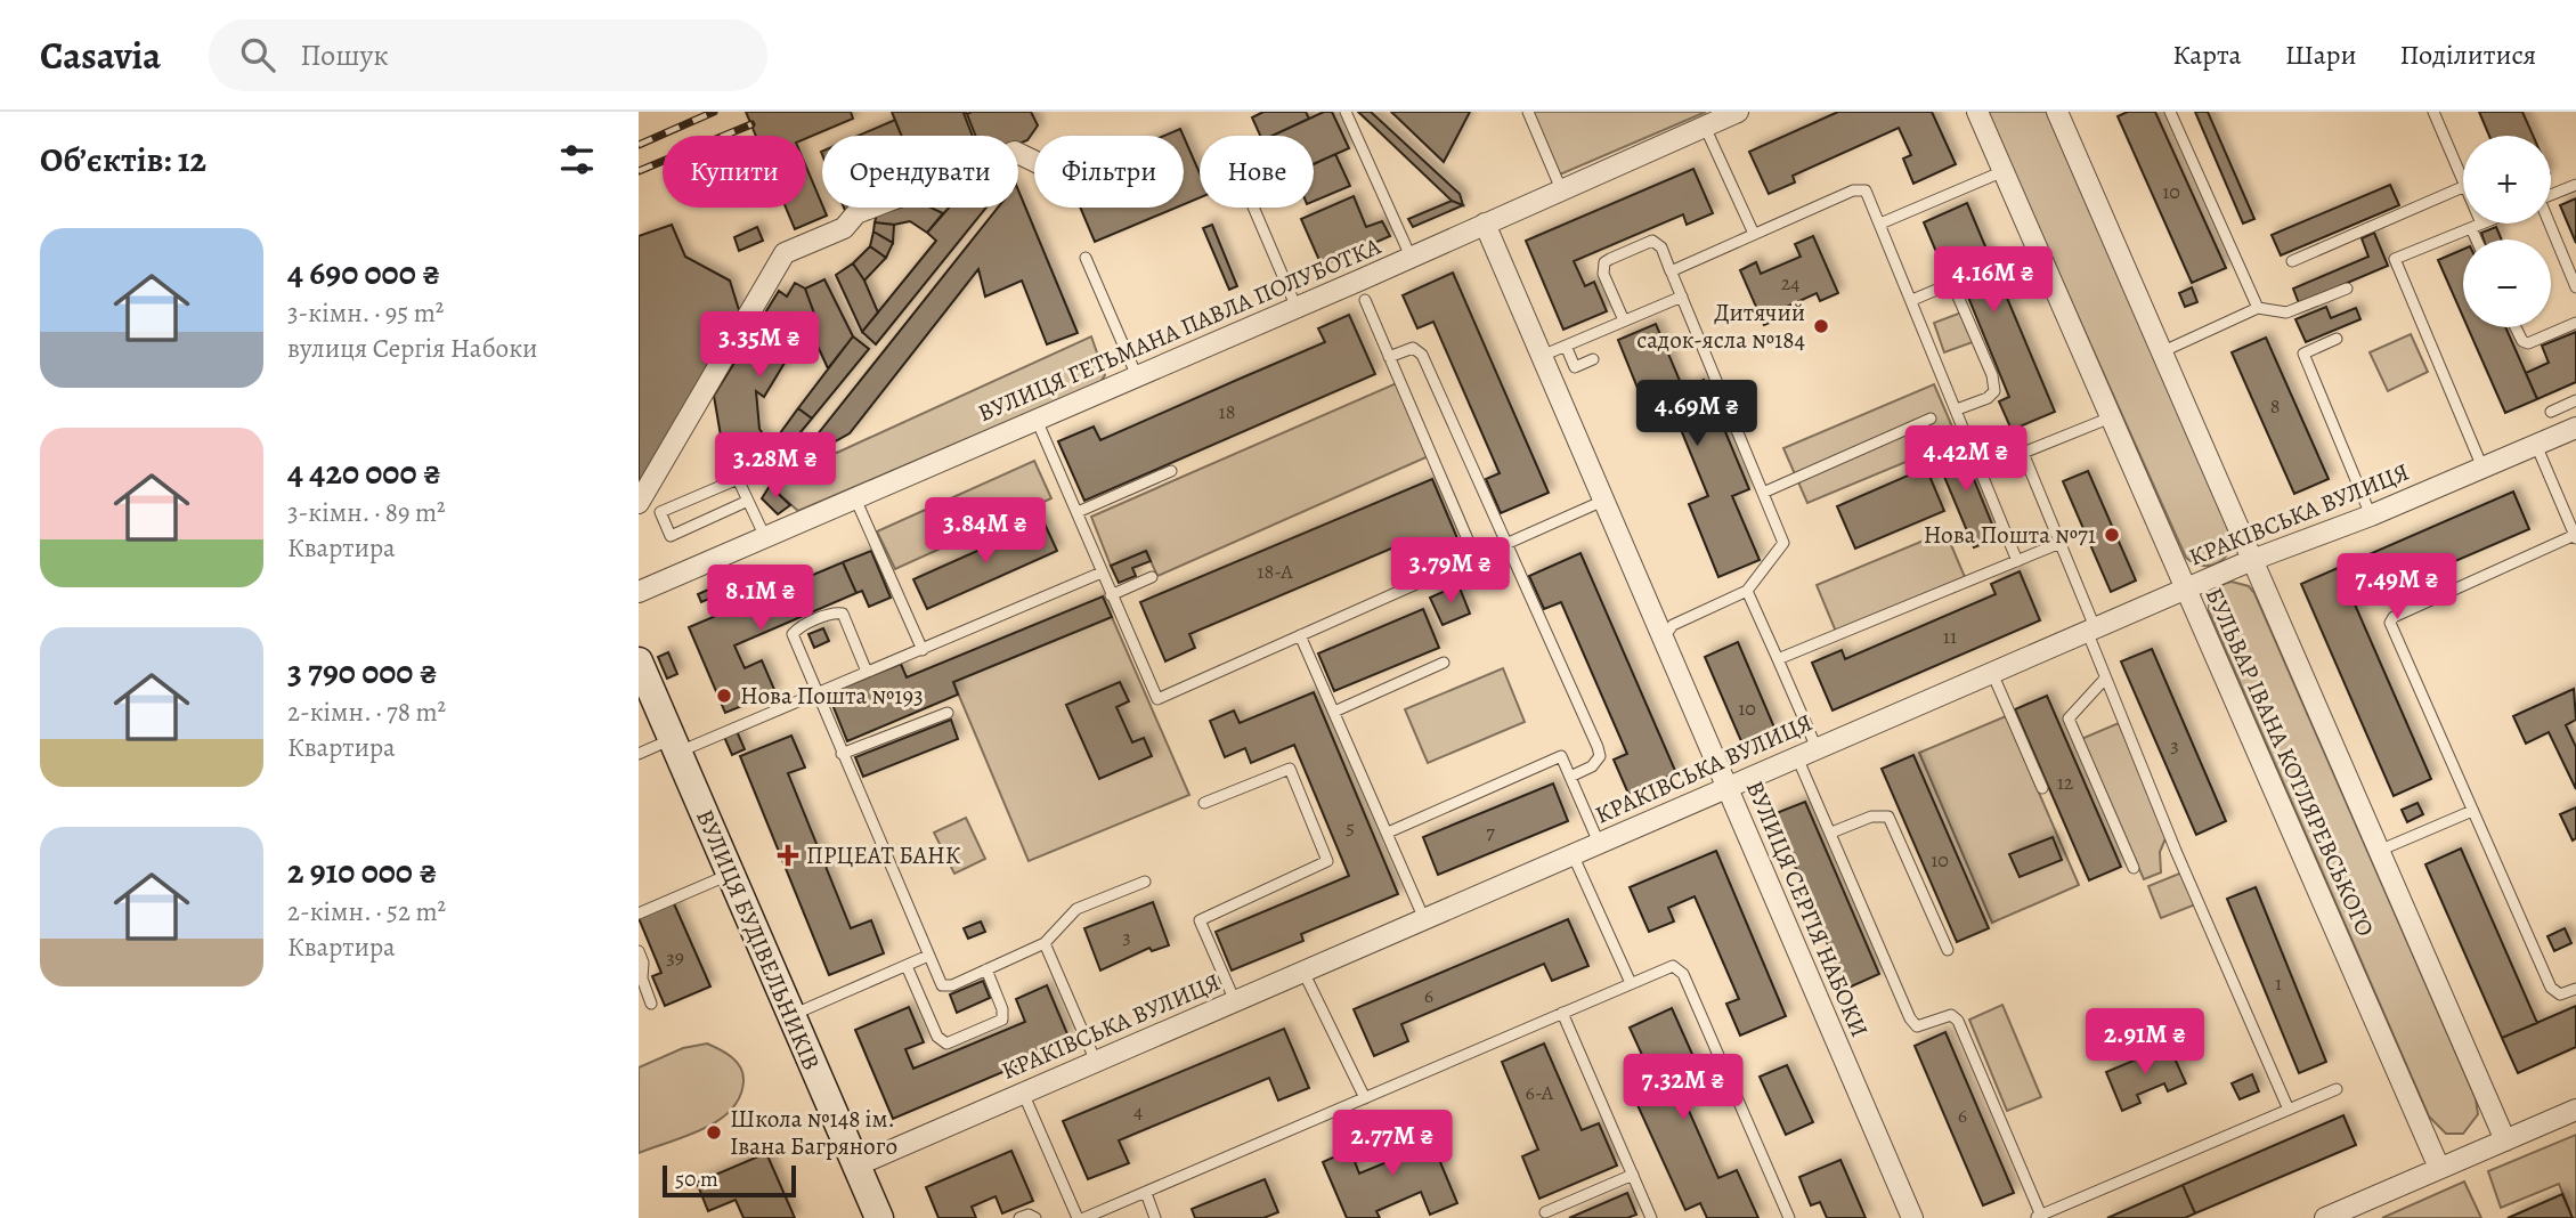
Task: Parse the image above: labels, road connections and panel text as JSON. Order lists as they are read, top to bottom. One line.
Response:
{"streets":{"main road":["ВУЛИЦЯ БУДІВЕЛЬНИКІВ"],"street":["ВУЛИЦЯ ГЕТЬМАНА ПАВЛА ПОЛУБОТКА","КРАКІВСЬКА ВУЛИЦЯ","БУЛЬВАР ІВАНА КОТЛЯРЕВСЬКОГО","ВУЛИЦЯ СЕРГІЯ НАБОКИ"]},"crossings":[["ВУЛИЦЯ ГЕТЬМАНА ПАВЛА ПОЛУБОТКА","ВУЛИЦЯ СЕРГІЯ НАБОКИ"],["КРАКІВСЬКА ВУЛИЦЯ","БУЛЬВАР ІВАНА КОТЛЯРЕВСЬКОГО"],["КРАКІВСЬКА ВУЛИЦЯ","ВУЛИЦЯ СЕРГІЯ НАБОКИ"],["КРАКІВСЬКА ВУЛИЦЯ","ВУЛИЦЯ БУДІВЕЛЬНИКІВ"]],"places":{"other":["Дитячий садок-ясла №184","Нова Пошта №71","Нова Пошта №193","Школа №148 ім. Івана Багряного"],"health":["ПРЦЕАТ БАНК"]},"house_numbers":["10","24","8","18","18-А","11","10","3","12","5","7","10","3","39","1","6","6-А","4","6"],"scale_bar":"50 m","page":{"header":"Casavia","search":"Пошук","nav":["Карта","Шари","Поділитися"],"heading":"Об’єктів: 12","map_buttons":["+","−"],"chip":["Купити","Орендувати","Фільтри","Нове"],"list":[{"name":"4 690 000 ₴","note":"3-кімн. · 95 m² · вулиця Сергія Набоки"},{"name":"4 420 000 ₴","note":"3-кімн. · 89 m² · Квартира"},{"name":"3 790 000 ₴","note":"2-кімн. · 78 m² · Квартира"},{"name":"2 910 000 ₴","note":"2-кімн. · 52 m² · Квартира"}],"price":["4.16M ₴","3.35M ₴","4.69M ₴","4.42M ₴","3.28M ₴","3.84M ₴","3.79M ₴","7.49M ₴","8.1M ₴","2.91M ₴","7.32M ₴","2.77M ₴"],"scale":"50 m"}}
